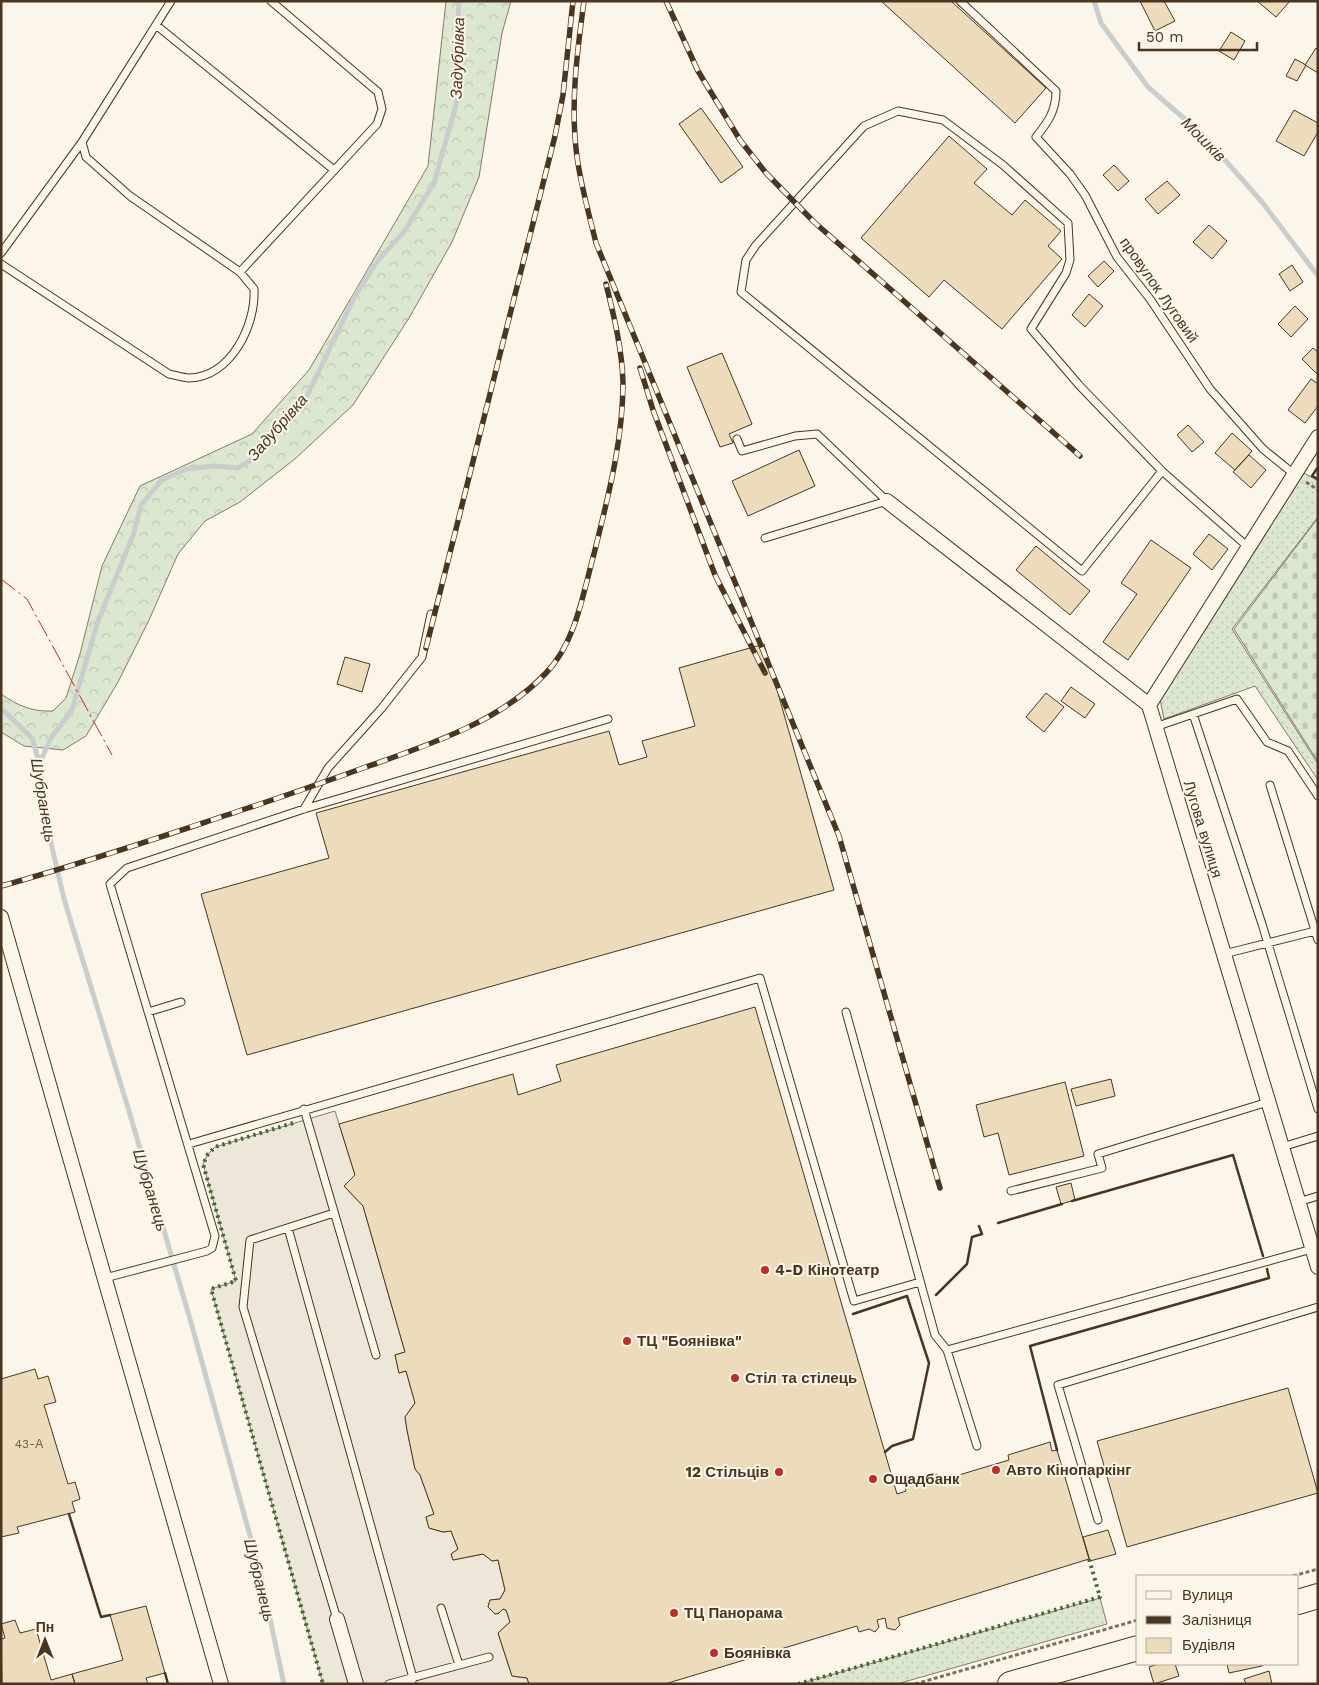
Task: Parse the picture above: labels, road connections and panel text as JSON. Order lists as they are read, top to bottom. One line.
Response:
{"streets":{"street":["Лугова вулиця"],"lane":["провулок Луговий"]},"water":["Задубрівка","Мошків","Шубранець"],"places":["4-D Кінотеатр","ТЦ \"Боянівка\"","Стіл та стілець","Авто Кінопаркінг","12 Стільців","Ощадбанк","ТЦ Панорама","Боянівка"],"house_numbers":["43-А"],"legend":["Вулиця","Залізниця","Будівля"],"scale_bar":"50 m","north":"top"}
